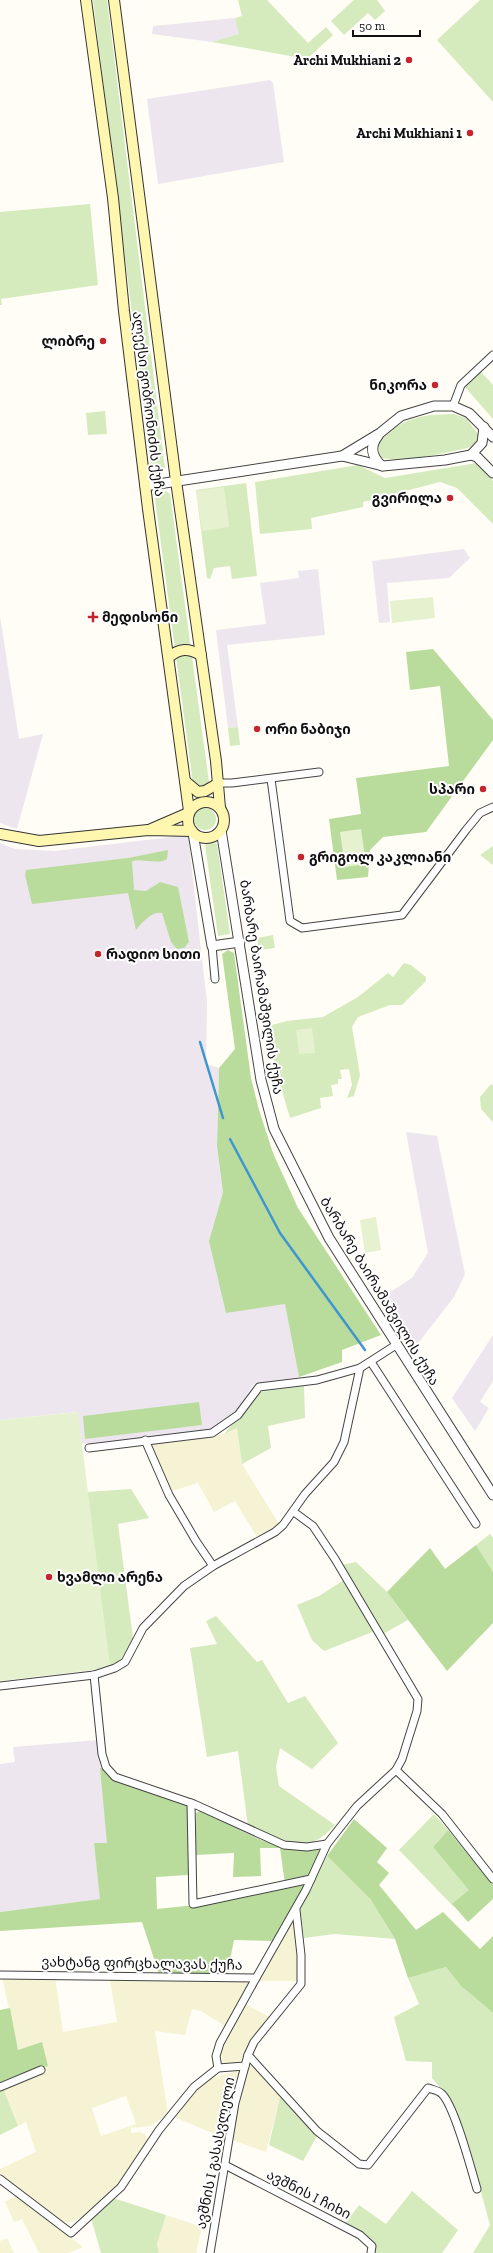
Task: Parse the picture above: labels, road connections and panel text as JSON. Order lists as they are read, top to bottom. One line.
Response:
{"streets":{"main road":["ალექსი გობრონიძის ქუჩა"],"street":["ბარბარე ბაირამაშვილის ქუჩა","ვახტანგ ფირცხალავას ქუჩა","ავშნის I გასასვლელი","ავშნის I ჩიხი"]},"crossings":[["ალექსი გობრონიძის ქუჩა","ბარბარე ბაირამაშვილის ქუჩა"],["ვახტანგ ფირცხალავას ქუჩა","ავშნის I გასასვლელი"],["ავშნის I გასასვლელი","ავშნის I ჩიხი"]],"places":{"other":["Archi Mukhiani 2","Archi Mukhiani 1","ლიბრე","ნიკორა","გვირილა","ორი ნაბიჯი","სპარი","გრიგოლ კაკლიანი","რადიო სითი","ხვამლი არენა"],"health":["მედისონი"]},"scale_bar":"50 m"}
